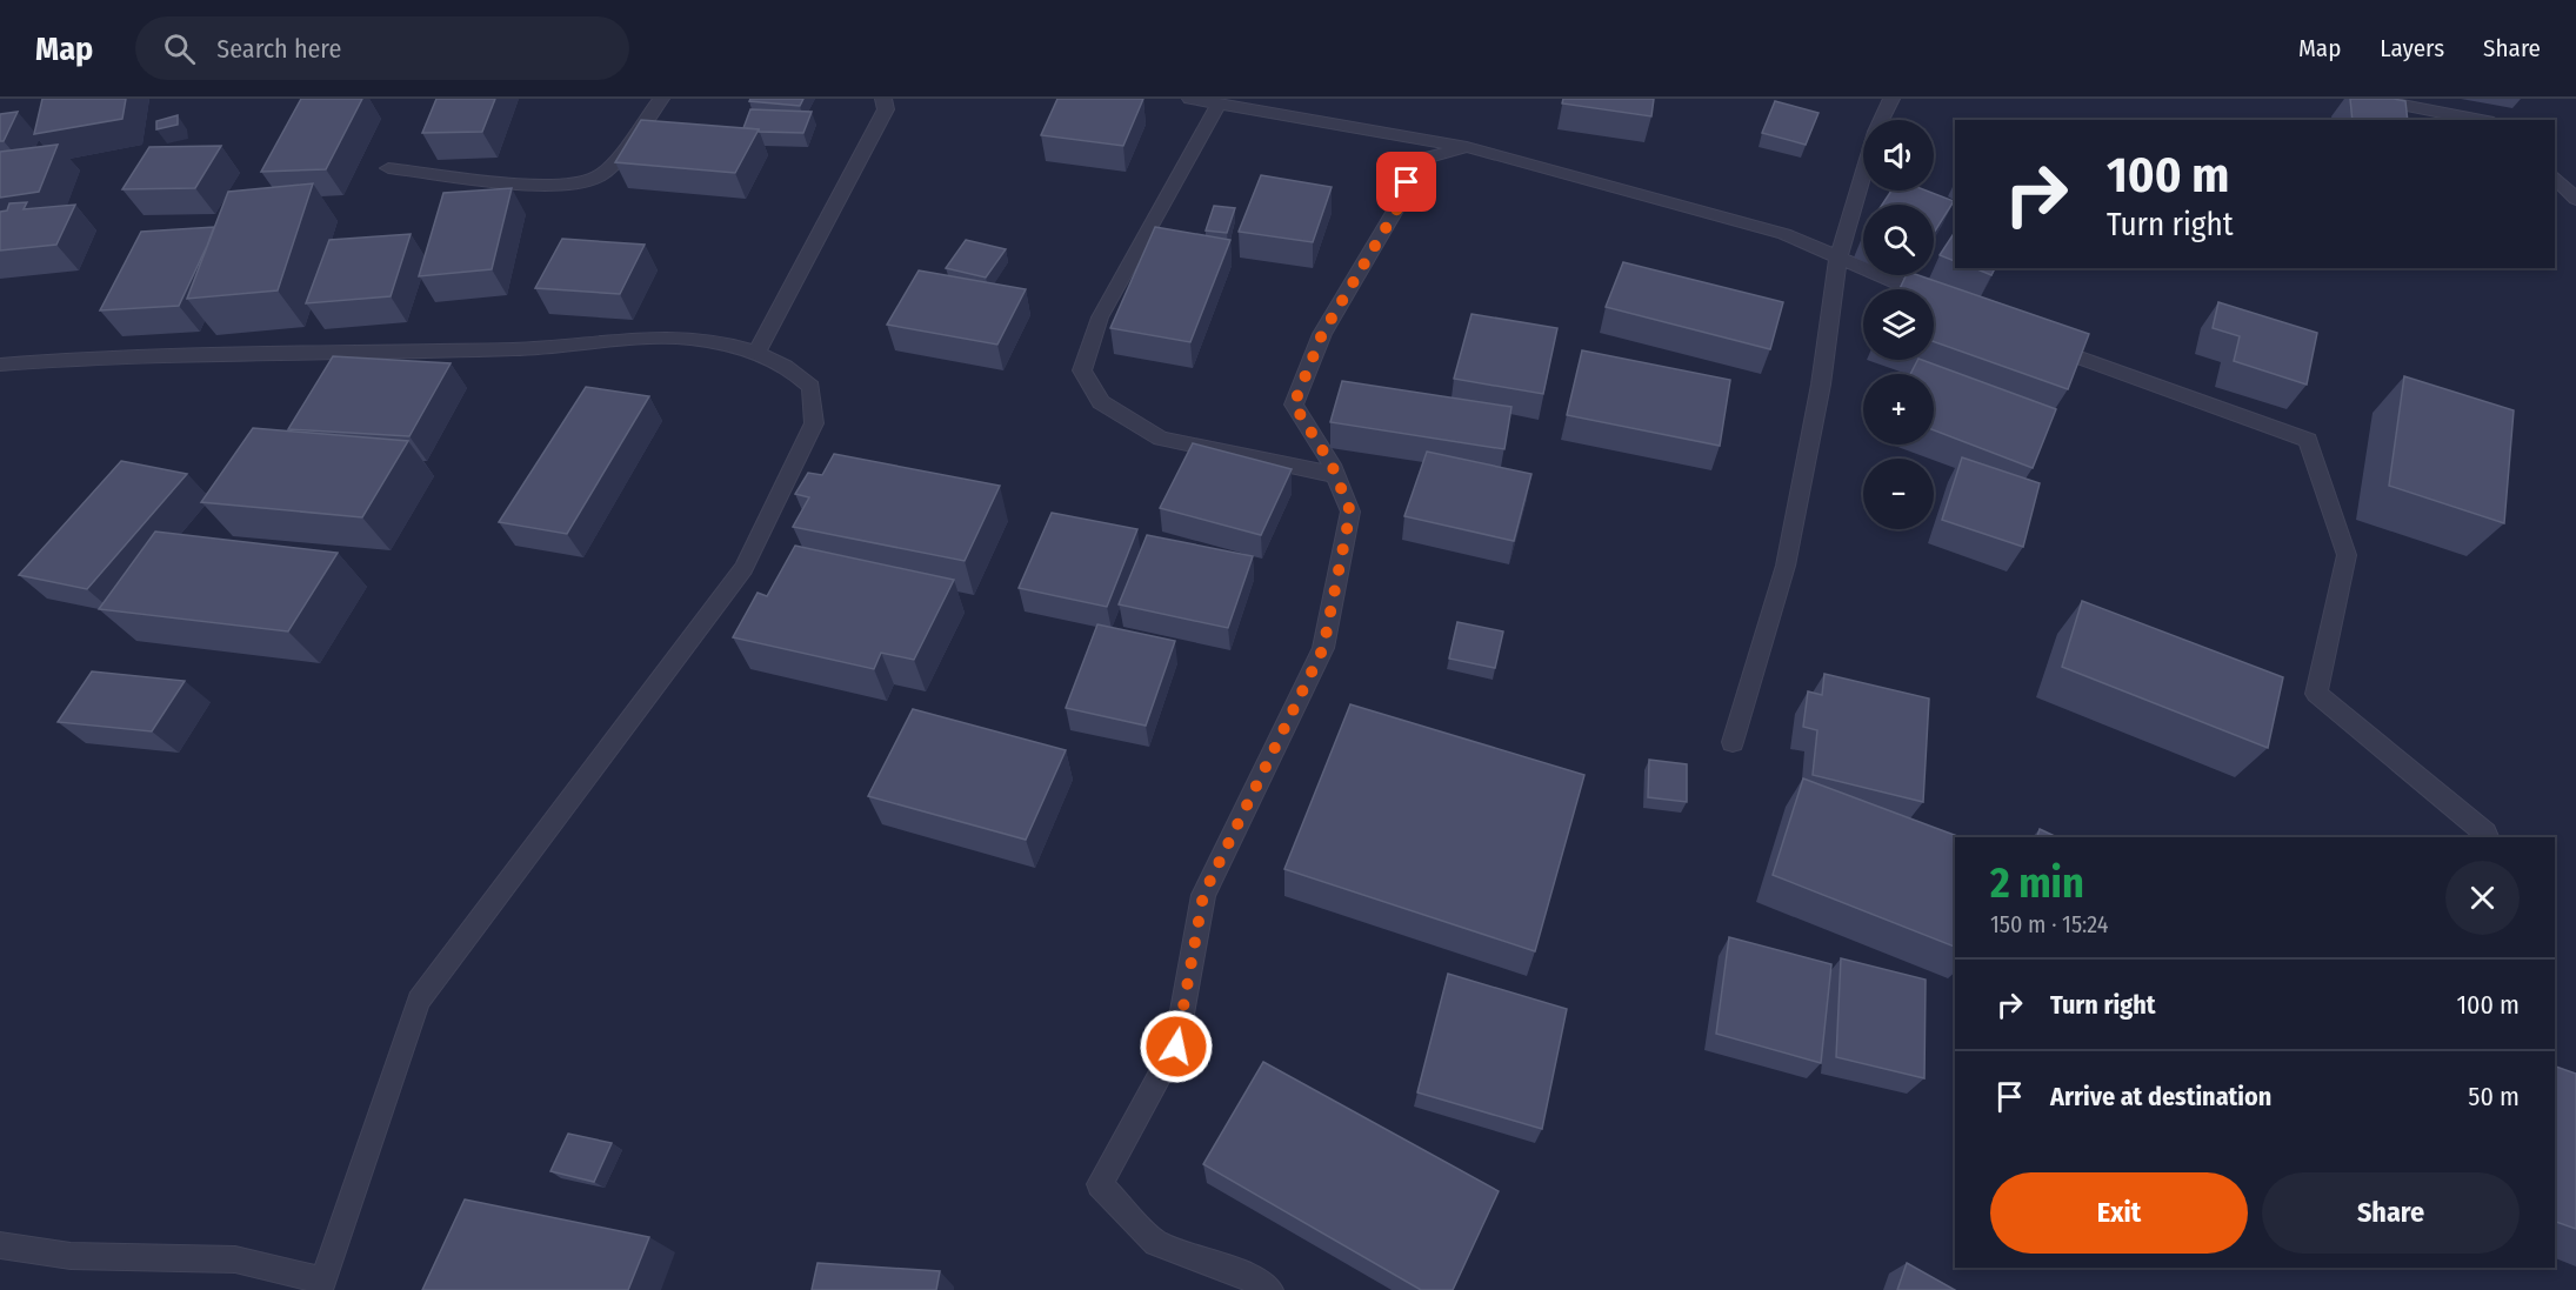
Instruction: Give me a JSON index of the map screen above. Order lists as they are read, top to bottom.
{
  "page": {
    "header": "Map",
    "search": "Search here",
    "nav": ["Map", "Layers", "Share"],
    "map_buttons": ["+", "−"],
    "turn": ["100 m", "Turn right"],
    "heading": ["2 min", "150 m · 15:24"],
    "list": [
      {
        "name": "Turn right",
        "value": "100 m"
      },
      {
        "name": "Arrive at destination",
        "value": "50 m"
      }
    ],
    "buttons": ["Exit", "Share"]
  }
}
